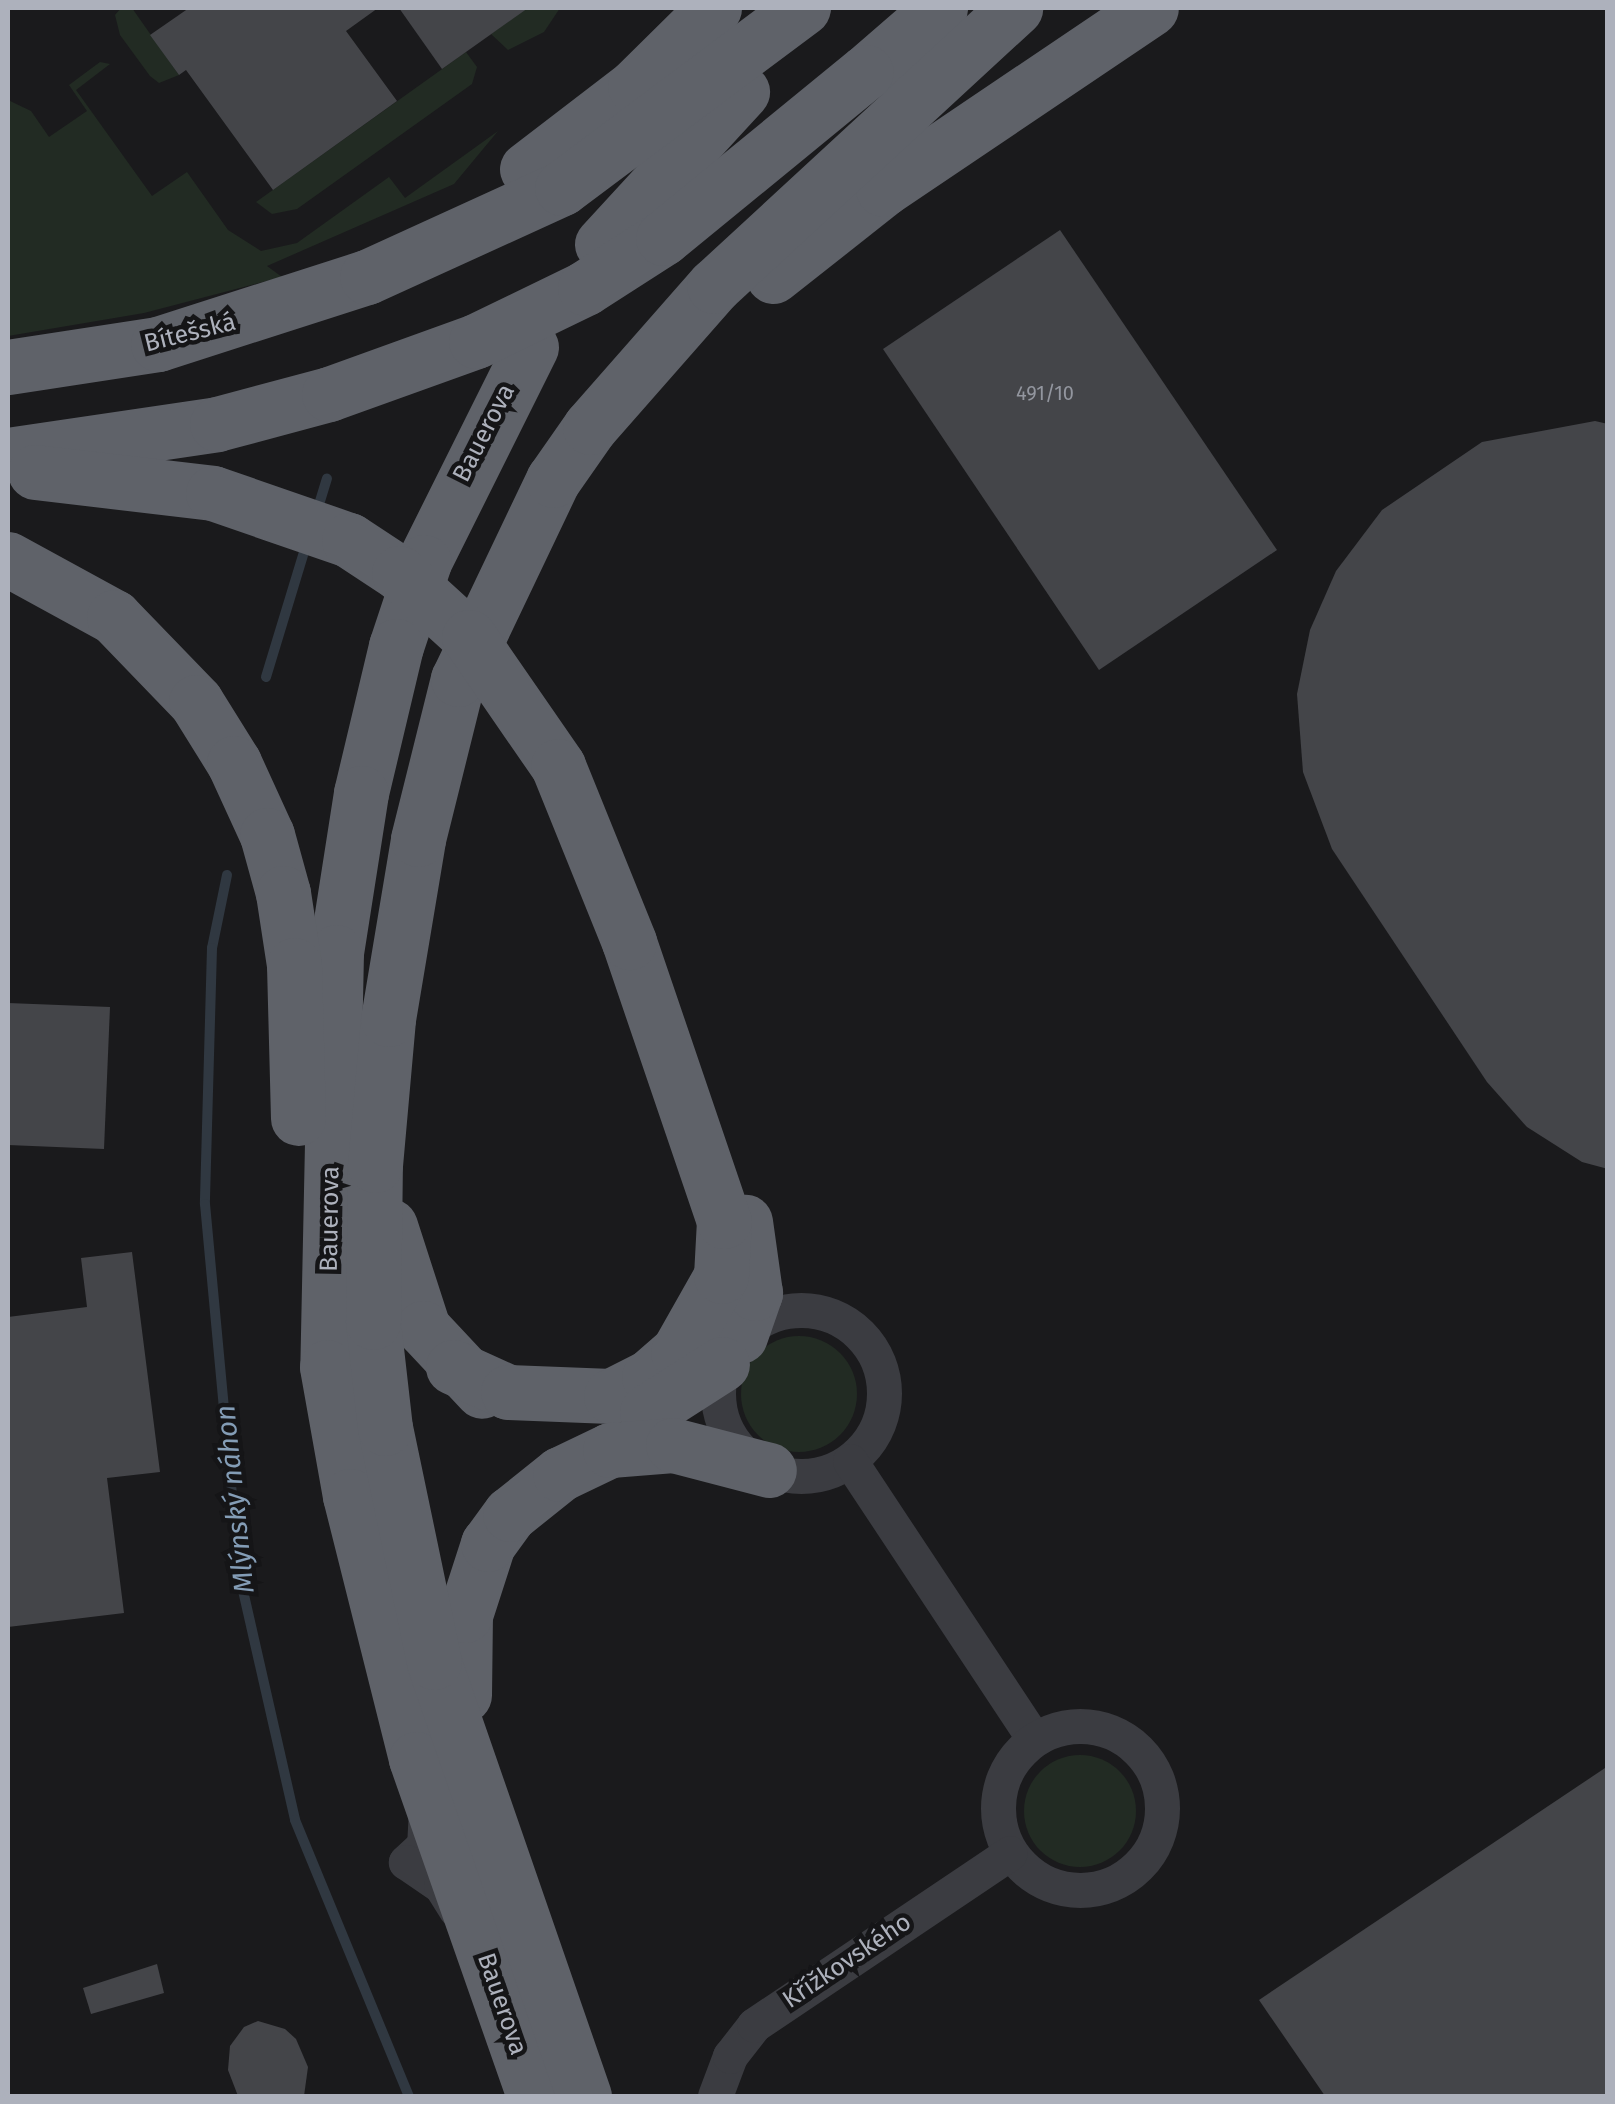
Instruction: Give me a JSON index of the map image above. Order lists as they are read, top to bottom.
{
  "streets": {
    "highway": ["Bítešská", "Bauerova"],
    "street": ["Křížkovského"]
  },
  "water": ["Mlýnský náhon"],
  "house_numbers": ["491/10"]
}
